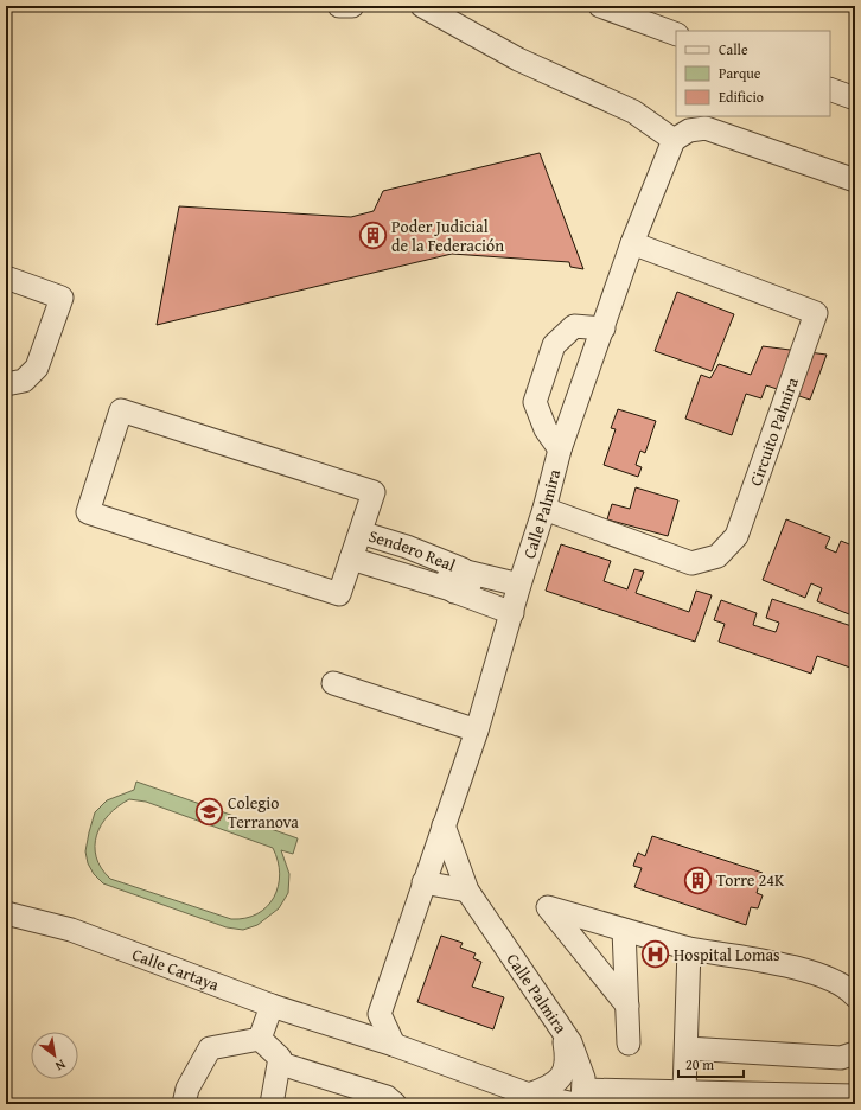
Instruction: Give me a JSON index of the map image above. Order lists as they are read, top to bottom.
{
  "streets": {
    "street": [
      "Circuito Palmira",
      "Calle Palmira",
      "Sendero Real",
      "Calle Cartaya"
    ]
  },
  "crossings": [
    ["Circuito Palmira", "Calle Palmira"],
    ["Calle Palmira", "Sendero Real"],
    ["Calle Palmira", "Calle Cartaya"]
  ],
  "places": {
    "building": ["Poder Judicial de la Federación", "Torre 24K"],
    "school or university": ["Colegio Terranova"],
    "hospital": ["Hospital Lomas"]
  },
  "legend": ["Calle", "Parque", "Edificio"],
  "scale_bar": "20 m",
  "north": "bottom right"
}
